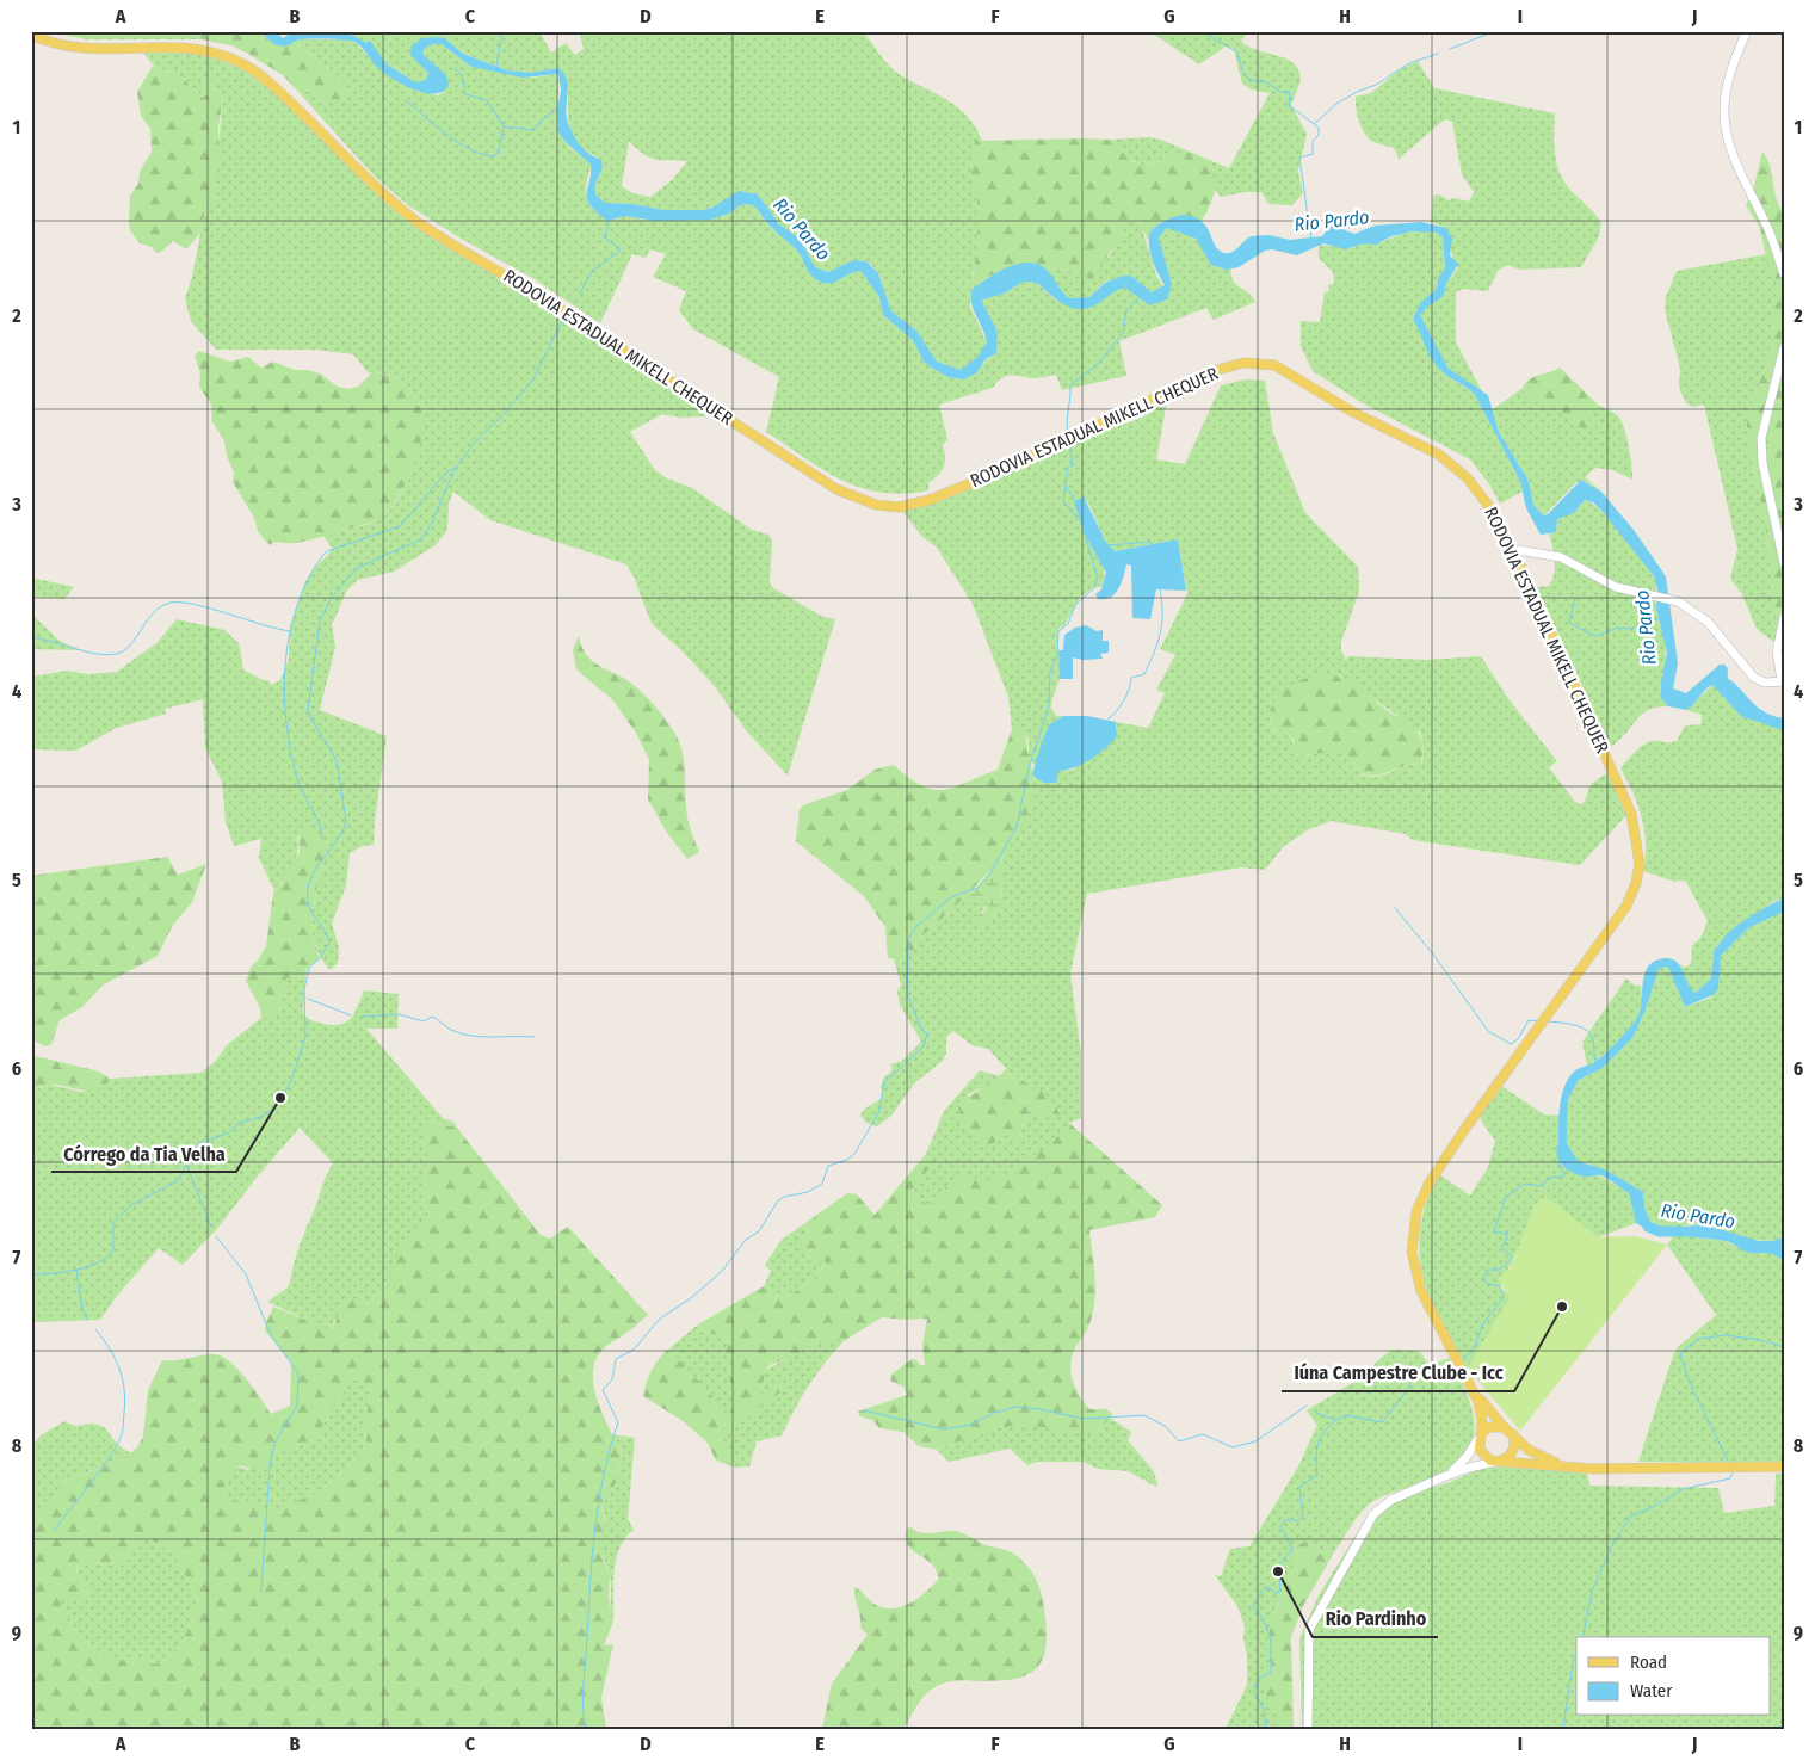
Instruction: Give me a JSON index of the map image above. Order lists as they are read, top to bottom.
{
  "streets": {
    "main road": ["RODOVIA ESTADUAL MIKELL CHEQUER"]
  },
  "water": ["Rio Pardo"],
  "places": ["Córrego da Tia Velha", "Iúna Campestre Clube - Icc", "Rio Pardinho"],
  "legend": ["Road", "Water"],
  "grid": {
    "columns": [
      "A",
      "B",
      "C",
      "D",
      "E",
      "F",
      "G",
      "H",
      "I",
      "J"
    ],
    "rows": [
      "1",
      "2",
      "3",
      "4",
      "5",
      "6",
      "7",
      "8",
      "9"
    ]
  }
}
